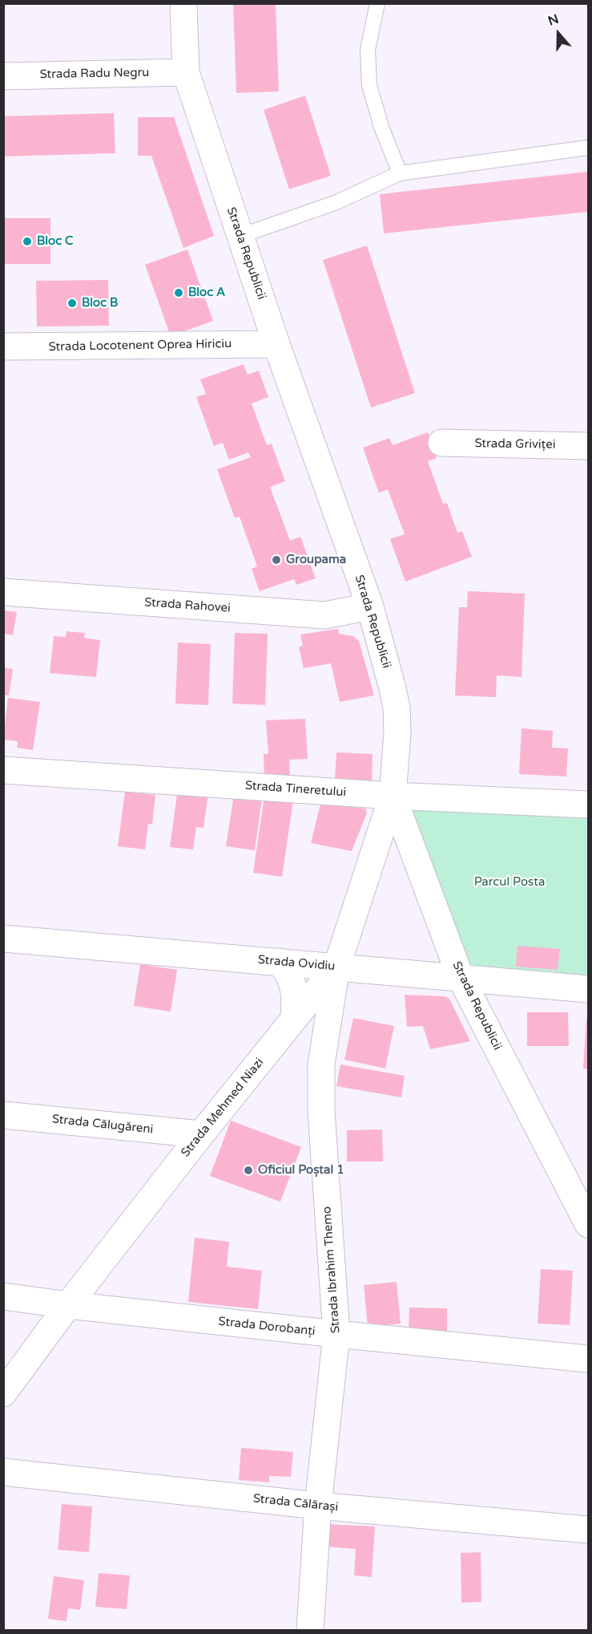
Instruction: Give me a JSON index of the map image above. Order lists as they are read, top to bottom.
{
  "streets": {
    "street": [
      "Strada Radu Negru",
      "Strada Republicii",
      "Strada Locotenent Oprea Hiriciu",
      "Strada Griviței",
      "Strada Rahovei",
      "Strada Tineretului",
      "Strada Ovidiu",
      "Strada Mehmed Niazi",
      "Strada Călugăreni",
      "Strada Ibrahim Themo",
      "Strada Dorobanți",
      "Strada Călărași"
    ]
  },
  "crossings": [
    ["Strada Radu Negru", "Strada Republicii"],
    ["Strada Republicii", "Strada Locotenent Oprea Hiriciu"],
    ["Strada Republicii", "Strada Rahovei"],
    ["Strada Republicii", "Strada Tineretului"],
    ["Strada Republicii", "Strada Ovidiu"],
    ["Strada Republicii", "Strada Mehmed Niazi"],
    ["Strada Tineretului", "Strada Mehmed Niazi"],
    ["Strada Ovidiu", "Strada Mehmed Niazi"],
    ["Strada Ovidiu", "Strada Ibrahim Themo"],
    ["Strada Mehmed Niazi", "Strada Călugăreni"],
    ["Strada Mehmed Niazi", "Strada Ibrahim Themo"],
    ["Strada Mehmed Niazi", "Strada Dorobanți"],
    ["Strada Ibrahim Themo", "Strada Dorobanți"],
    ["Strada Ibrahim Themo", "Strada Călărași"]
  ],
  "parks": ["Parcul Posta"],
  "places": [
    "Bloc C",
    "Bloc A",
    "Bloc B",
    "Groupama",
    "Oficiul Poștal 1"
  ],
  "north": "top"
}
